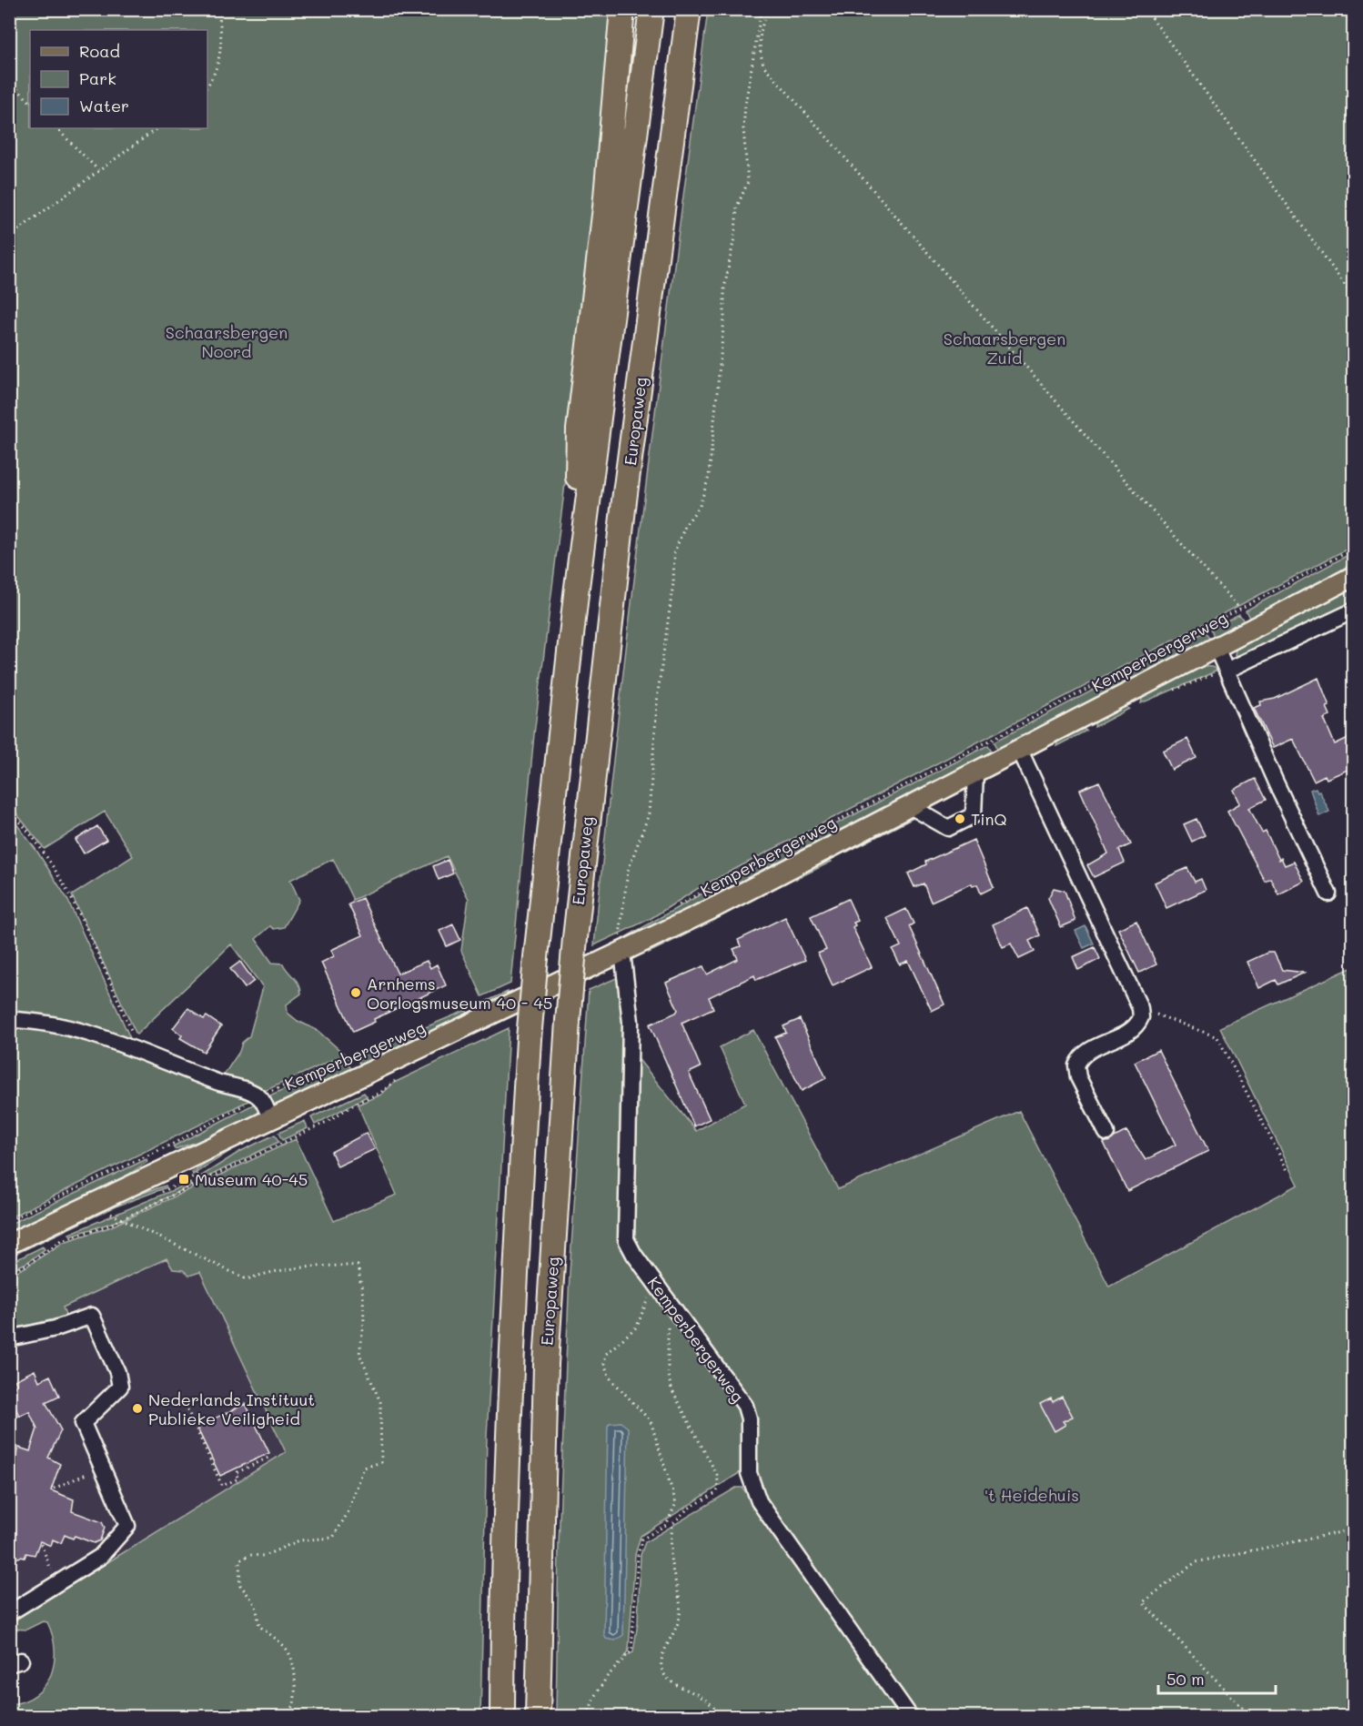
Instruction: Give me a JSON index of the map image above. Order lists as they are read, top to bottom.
{
  "streets": {
    "highway": ["Europaweg"],
    "main road": ["Kemperbergerweg"]
  },
  "parks": ["Schaarsbergen Noord", "Schaarsbergen Zuid", "'t Heidehuis"],
  "places": {
    "other": ["TinQ", "Arnhems Oorlogsmuseum 40 - 45", "Nederlands Instituut Publieke Veiligheid"],
    "transit": ["Museum 40-45"]
  },
  "legend": ["Road", "Park", "Water"],
  "scale_bar": "50 m"
}
